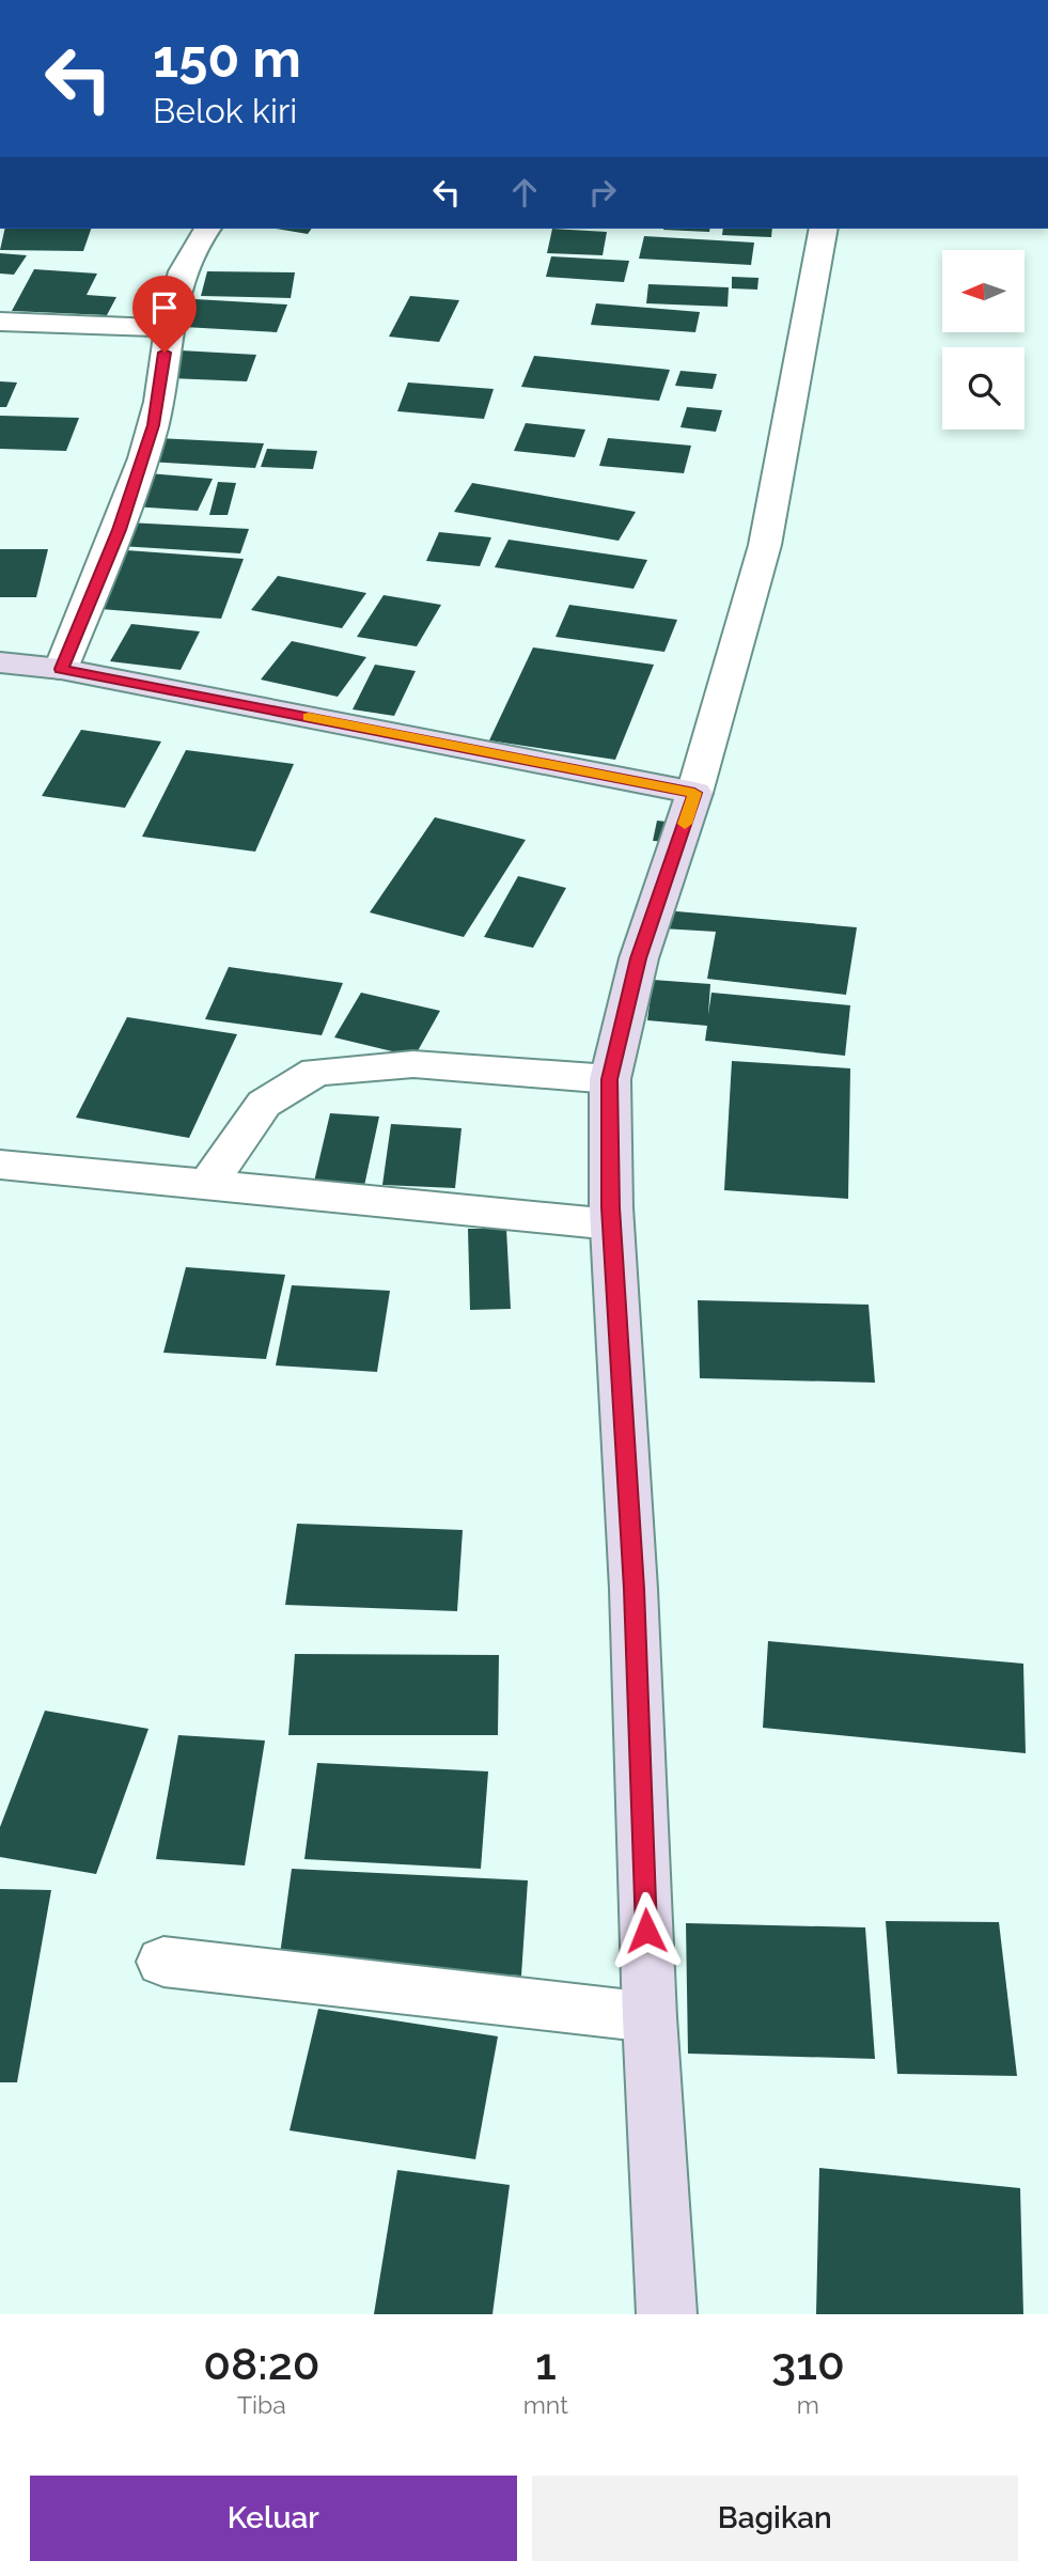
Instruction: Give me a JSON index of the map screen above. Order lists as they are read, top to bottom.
{
  "north": "left",
  "page": {
    "turn": ["150 m", "Belok kiri"],
    "eta": [
      "08:20",
      "Tiba",
      "1",
      "mnt",
      "310",
      "m"
    ],
    "buttons": ["Keluar", "Bagikan"]
  }
}
